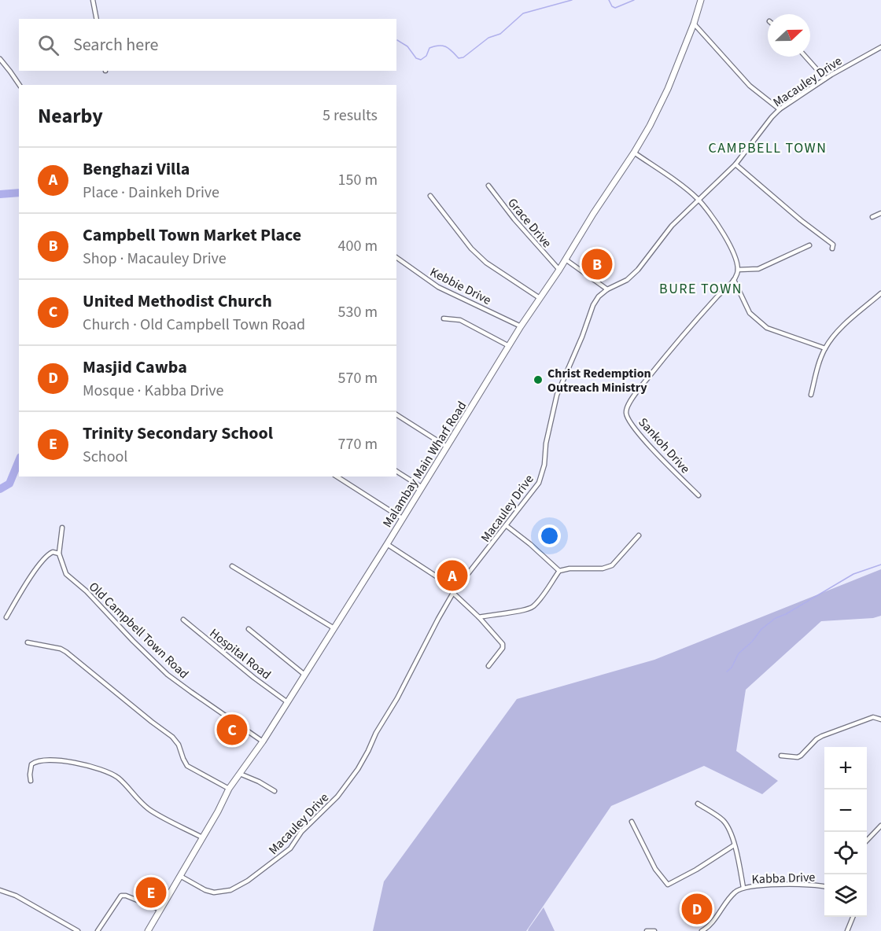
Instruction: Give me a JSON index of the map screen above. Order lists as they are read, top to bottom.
{
  "streets": {
    "street": [
      "Macauley Drive",
      "Grace Drive",
      "Kebbie Drive",
      "Sankoh Drive",
      "Malambay Main Wharf Road",
      "Old Campbell Town Road",
      "Hospital Road",
      "Kabba Drive"
    ]
  },
  "crossings": [
    ["Macauley Drive", "Malambay Main Wharf Road"],
    ["Grace Drive", "Malambay Main Wharf Road"],
    ["Kebbie Drive", "Malambay Main Wharf Road"],
    ["Malambay Main Wharf Road", "Old Campbell Town Road"],
    ["Malambay Main Wharf Road", "Hospital Road"]
  ],
  "districts": ["CAMPBELL TOWN", "BURE TOWN"],
  "places": ["Christ Redemption Outreach Ministry"],
  "north": "right",
  "page": {
    "search": "Search here",
    "heading": ["Nearby", "5 results"],
    "list": [
      {
        "mark": "A",
        "name": "Benghazi Villa",
        "note": "Place · Dainkeh Drive",
        "value": "150 m"
      },
      {
        "mark": "B",
        "name": "Campbell Town Market Place",
        "note": "Shop · Macauley Drive",
        "value": "400 m"
      },
      {
        "mark": "C",
        "name": "United Methodist Church",
        "note": "Church · Old Campbell Town Road",
        "value": "530 m"
      },
      {
        "mark": "D",
        "name": "Masjid Cawba",
        "note": "Mosque · Kabba Drive",
        "value": "570 m"
      },
      {
        "mark": "E",
        "name": "Trinity Secondary School",
        "note": "School",
        "value": "770 m"
      }
    ],
    "pins": [
      "B",
      "A",
      "C",
      "E",
      "D"
    ],
    "map_buttons": ["+", "−"]
  }
}
